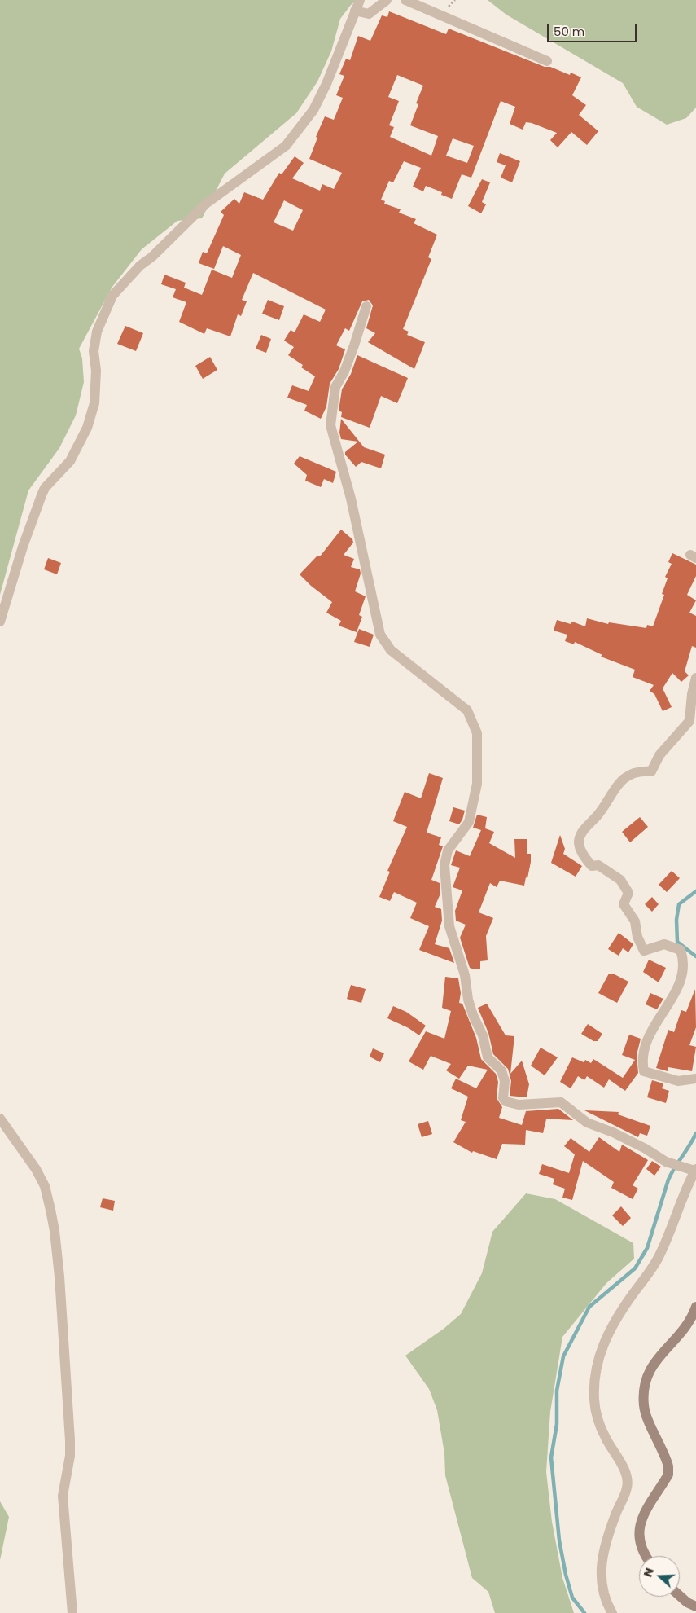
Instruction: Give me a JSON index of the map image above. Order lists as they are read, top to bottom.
{
  "scale_bar": "50 m",
  "north": "left"
}
